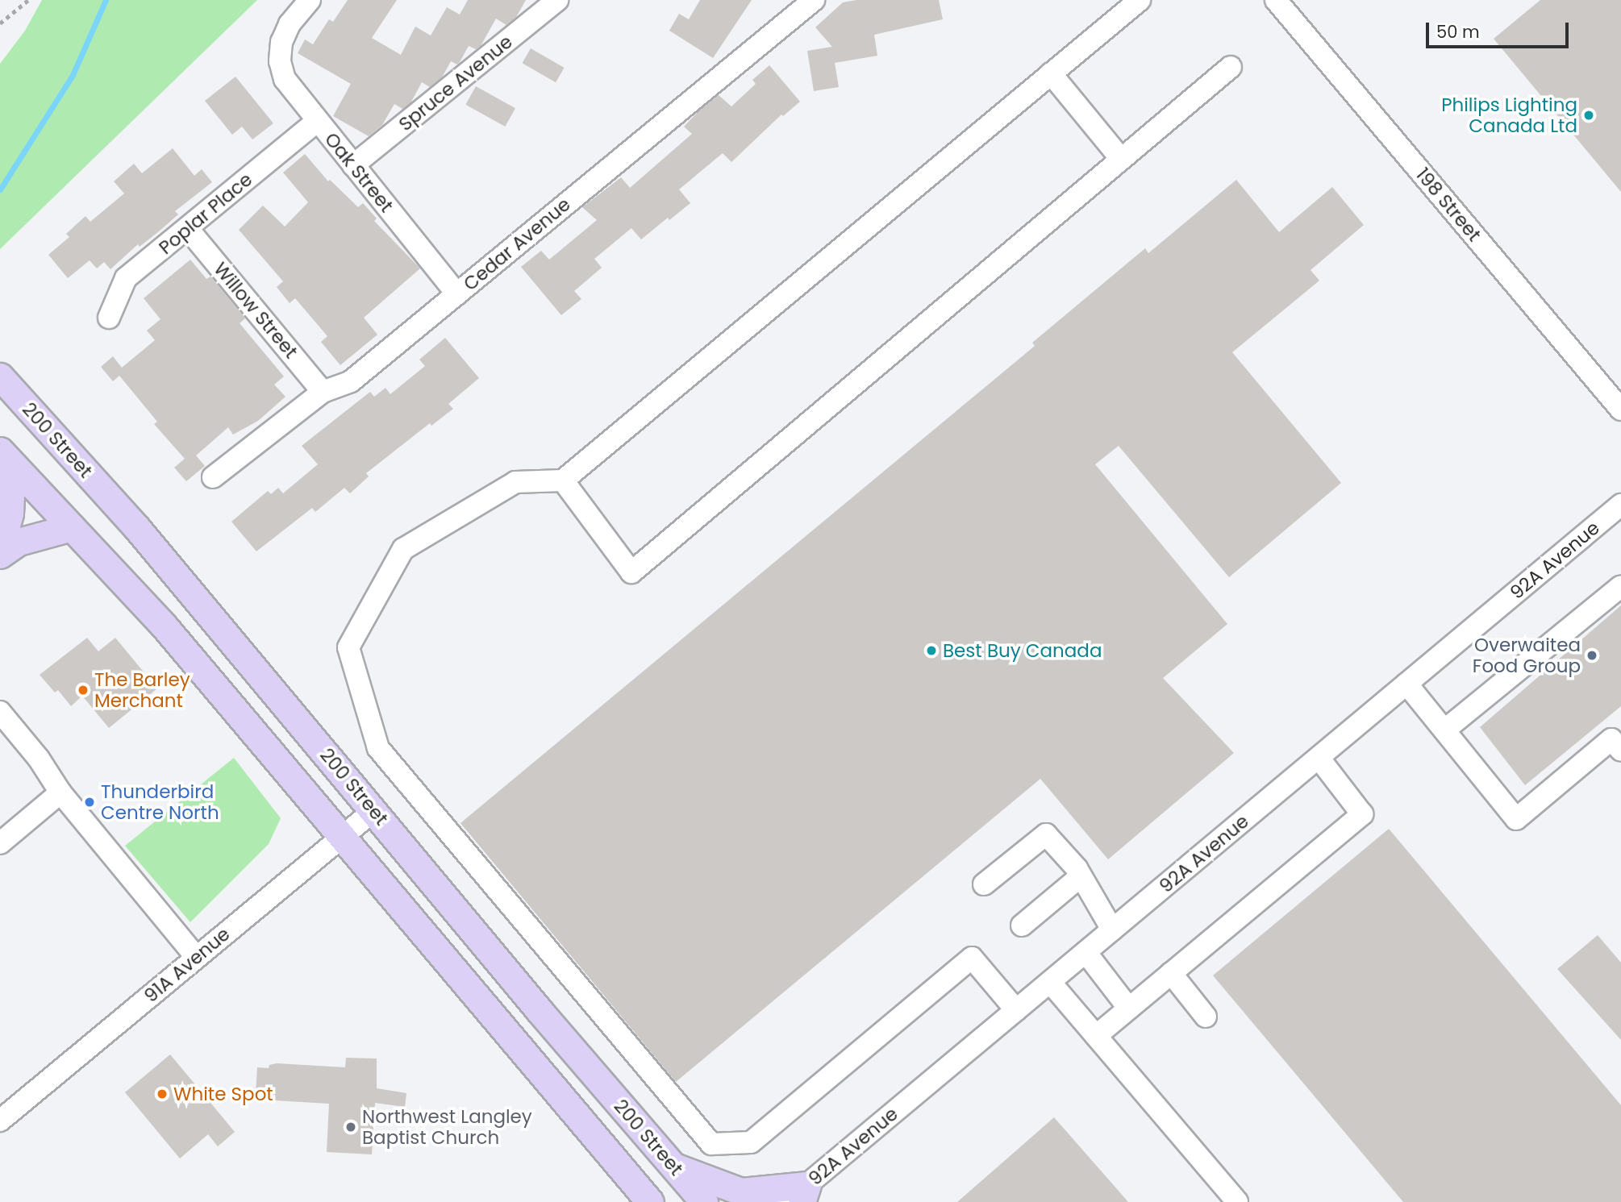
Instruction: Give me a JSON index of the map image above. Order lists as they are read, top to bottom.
{
  "streets": {
    "main road": ["200 Street"],
    "street": [
      "Spruce Avenue",
      "Oak Street",
      "198 Street",
      "Poplar Place",
      "Cedar Avenue",
      "Willow Street",
      "92A Avenue",
      "91A Avenue"
    ]
  },
  "crossings": [
    ["Spruce Avenue", "Oak Street"],
    ["Oak Street", "Poplar Place"],
    ["Oak Street", "Cedar Avenue"],
    ["Poplar Place", "Willow Street"],
    ["Cedar Avenue", "Willow Street"],
    ["200 Street", "91A Avenue"]
  ],
  "places": [
    "Philips Lighting Canada Ltd",
    "Best Buy Canada",
    "Overwaitea Food Group",
    "The Barley Merchant",
    "Thunderbird Centre North",
    "White Spot",
    "Northwest Langley Baptist Church"
  ],
  "scale_bar": "50 m"
}
